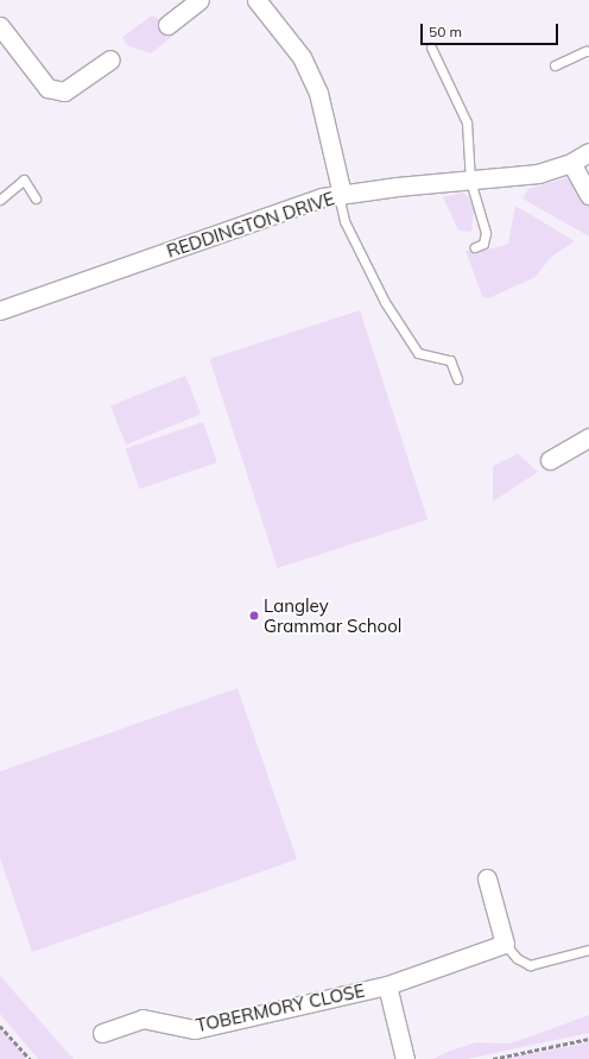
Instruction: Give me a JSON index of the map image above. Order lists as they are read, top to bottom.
{
  "streets": {
    "street": ["REDDINGTON DRIVE", "TOBERMORY CLOSE"]
  },
  "places": ["Langley Grammar School"],
  "scale_bar": "50 m"
}
